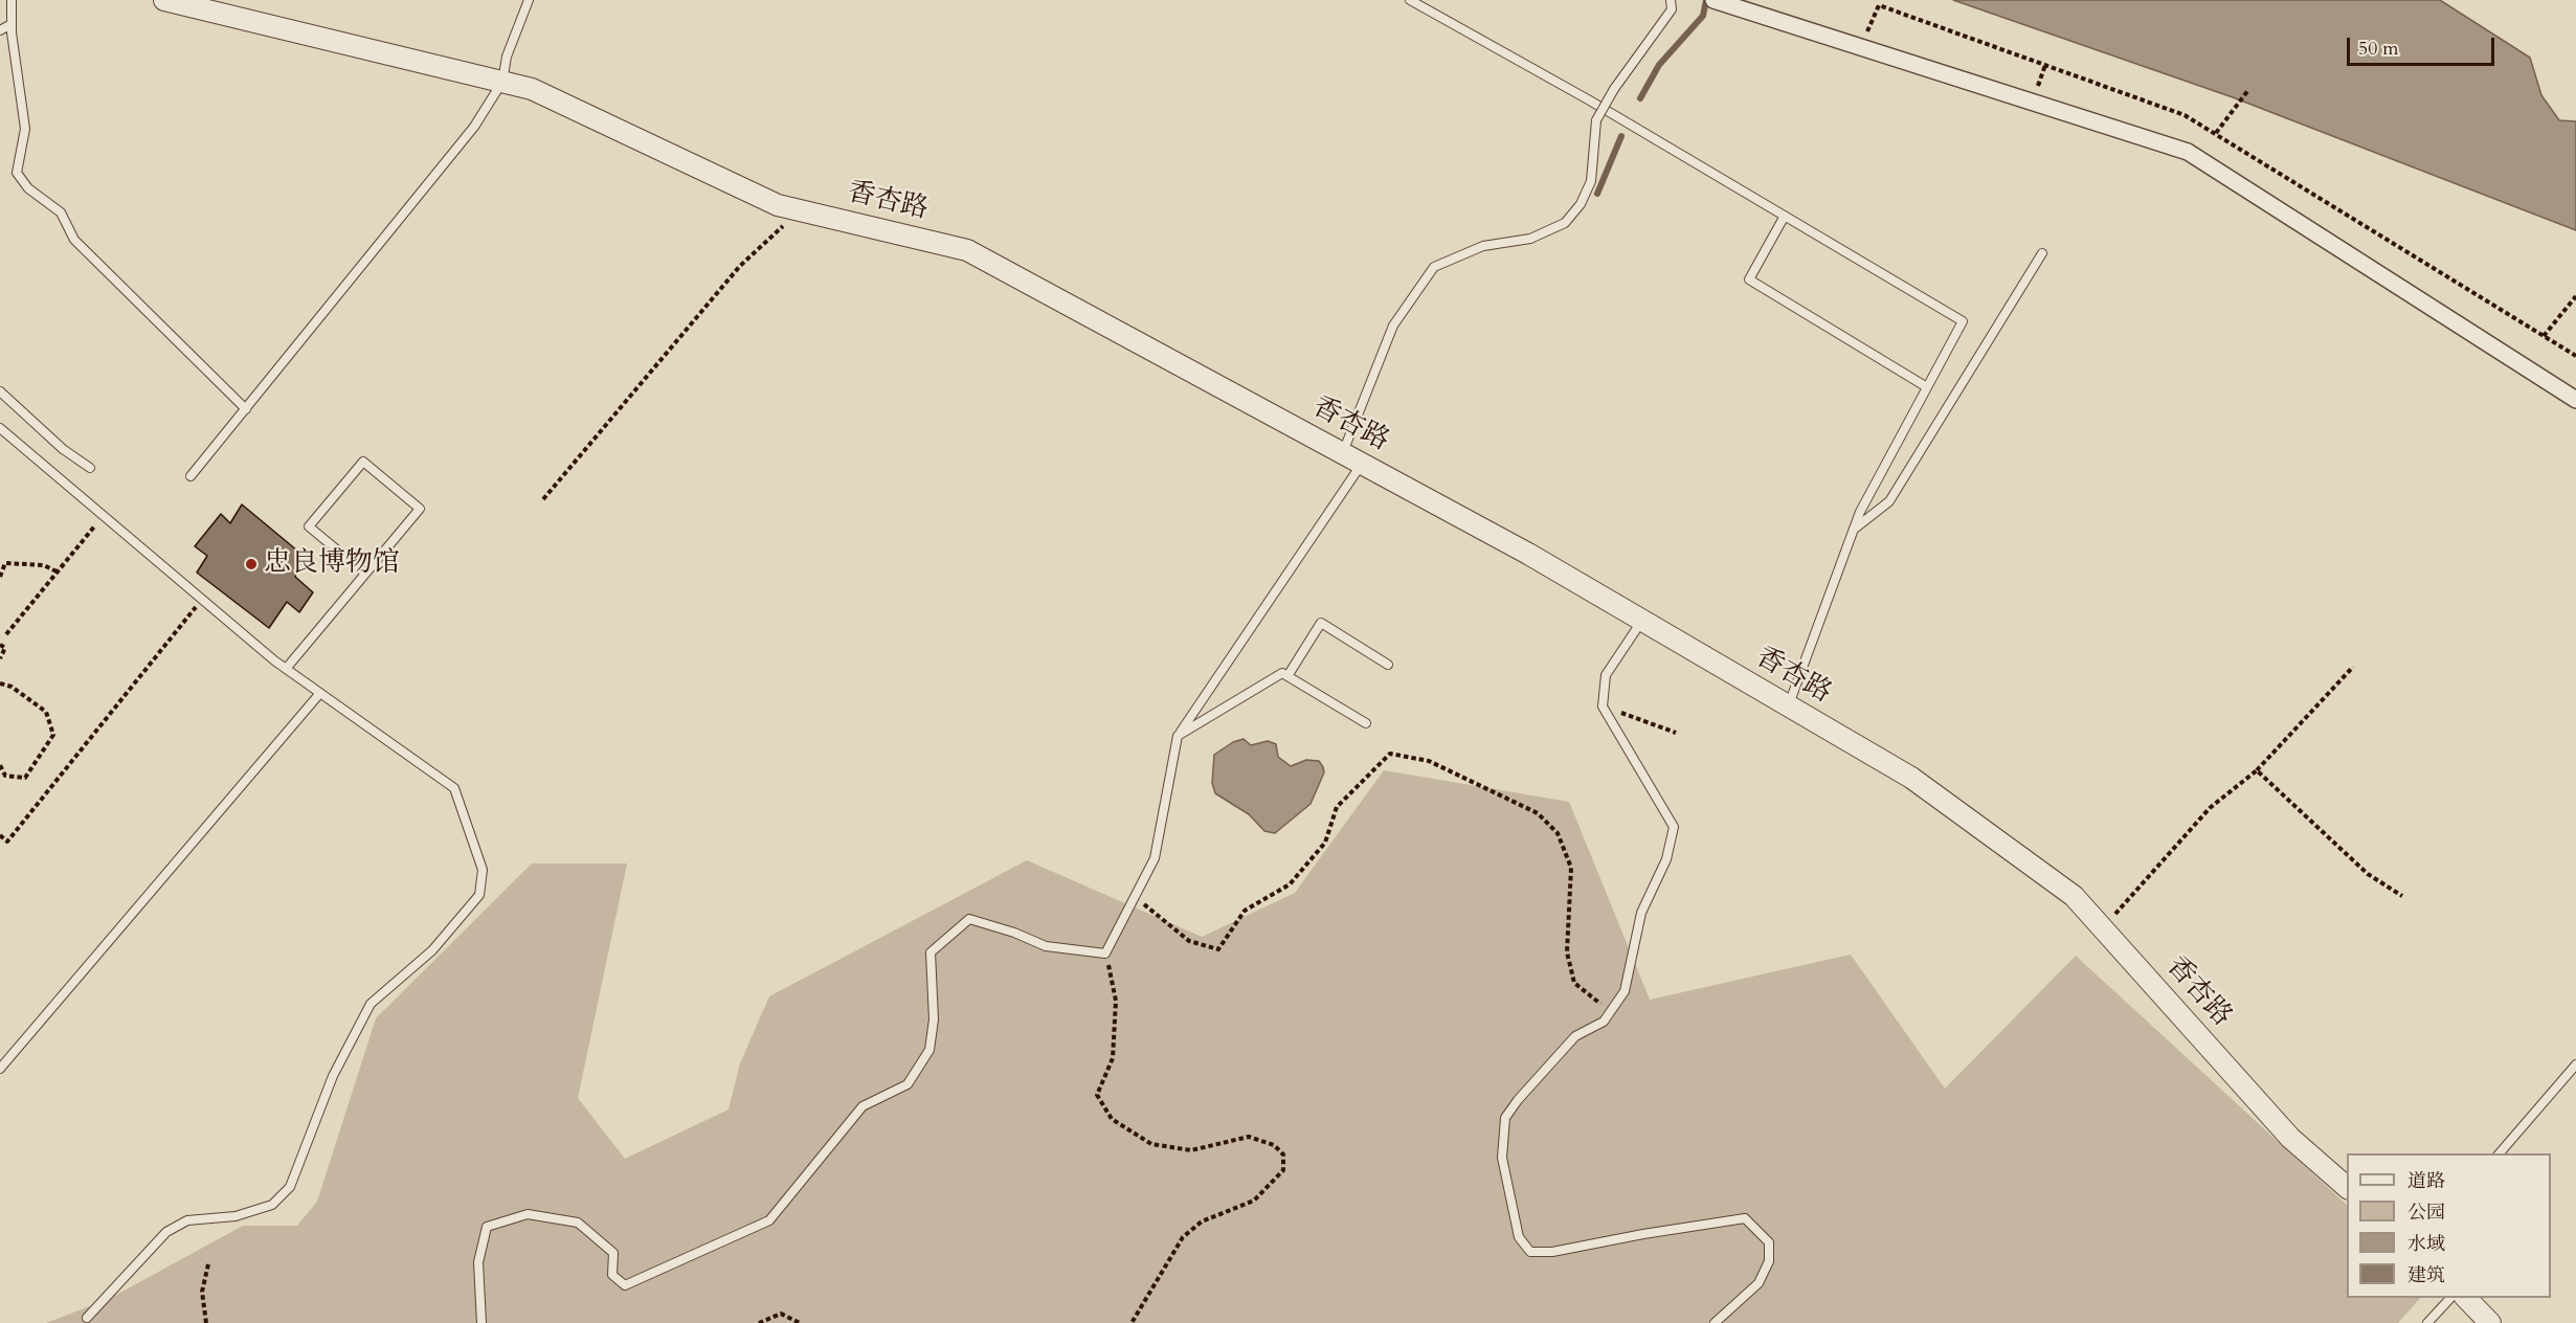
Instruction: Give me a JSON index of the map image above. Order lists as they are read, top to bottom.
{
  "streets": {
    "street": ["香杏路"]
  },
  "places": ["忠良博物馆"],
  "legend": [
    "道路",
    "公园",
    "水域",
    "建筑"
  ],
  "scale_bar": "50 m"
}
